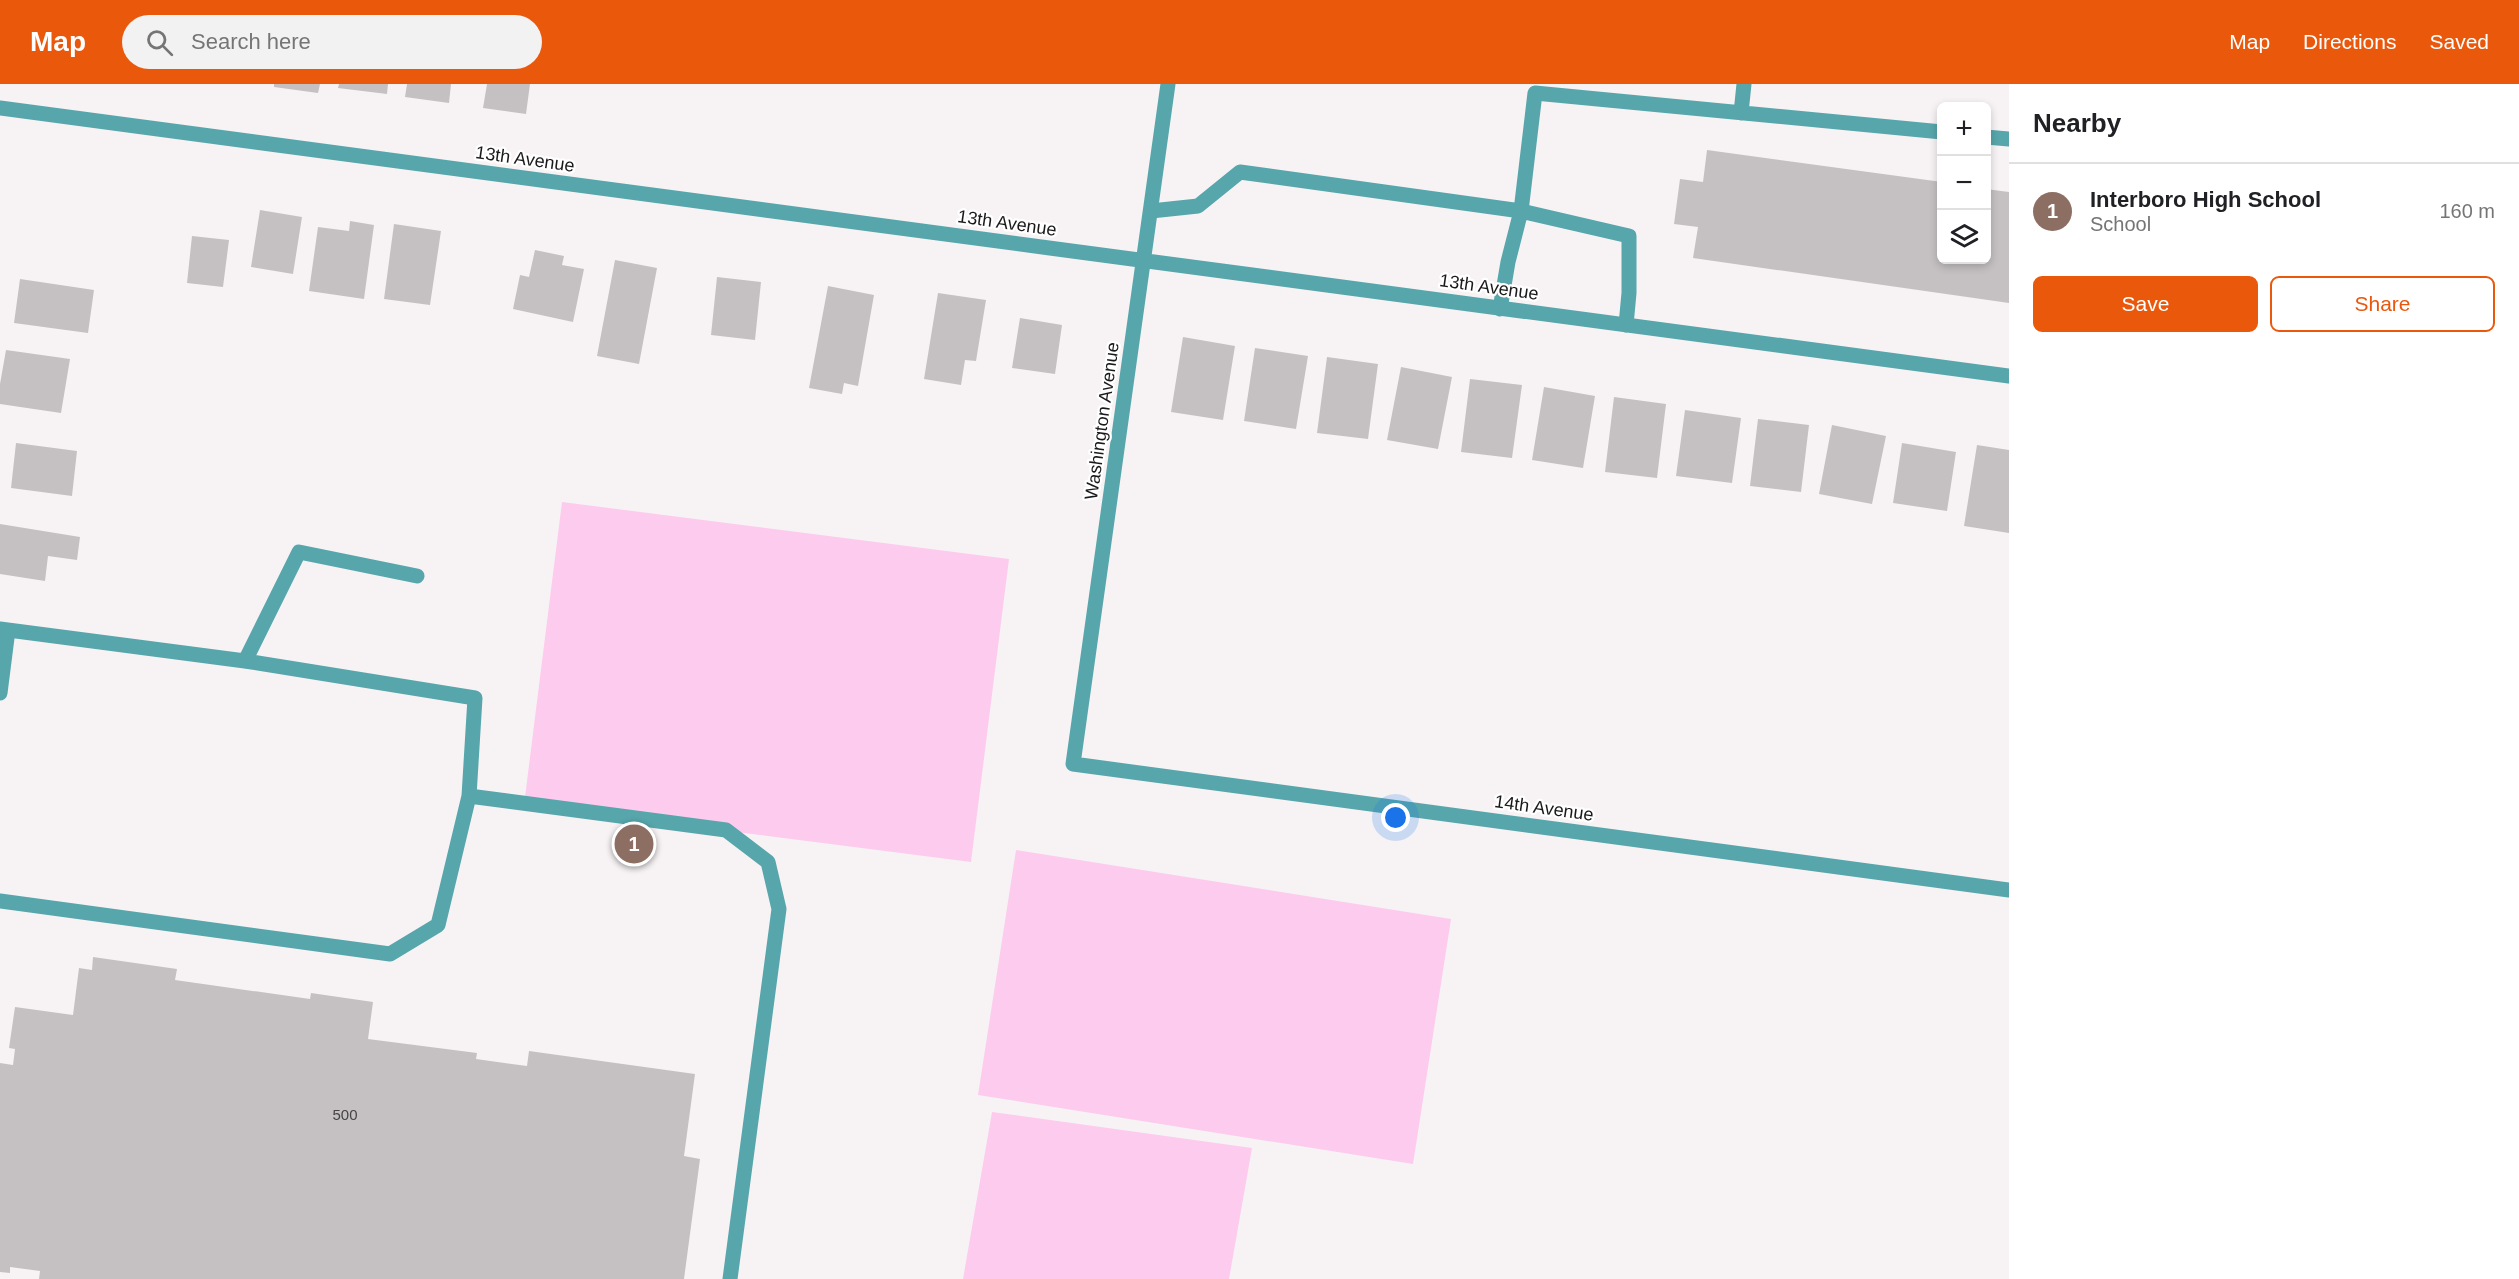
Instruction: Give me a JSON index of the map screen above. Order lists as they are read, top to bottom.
{
  "streets": {
    "street": ["13th Avenue", "Washington Avenue", "14th Avenue"]
  },
  "crossings": [
    ["13th Avenue", "Washington Avenue"],
    ["Washington Avenue", "14th Avenue"]
  ],
  "house_numbers": ["500"],
  "page": {
    "header": "Map",
    "search": "Search here",
    "nav": ["Map", "Directions", "Saved"],
    "heading": "Nearby",
    "map_buttons": ["+", "−"],
    "list": [
      {
        "mark": "1",
        "name": "Interboro High School",
        "note": "School",
        "value": "160 m"
      }
    ],
    "buttons": ["Save", "Share"],
    "pins": "1"
  }
}
